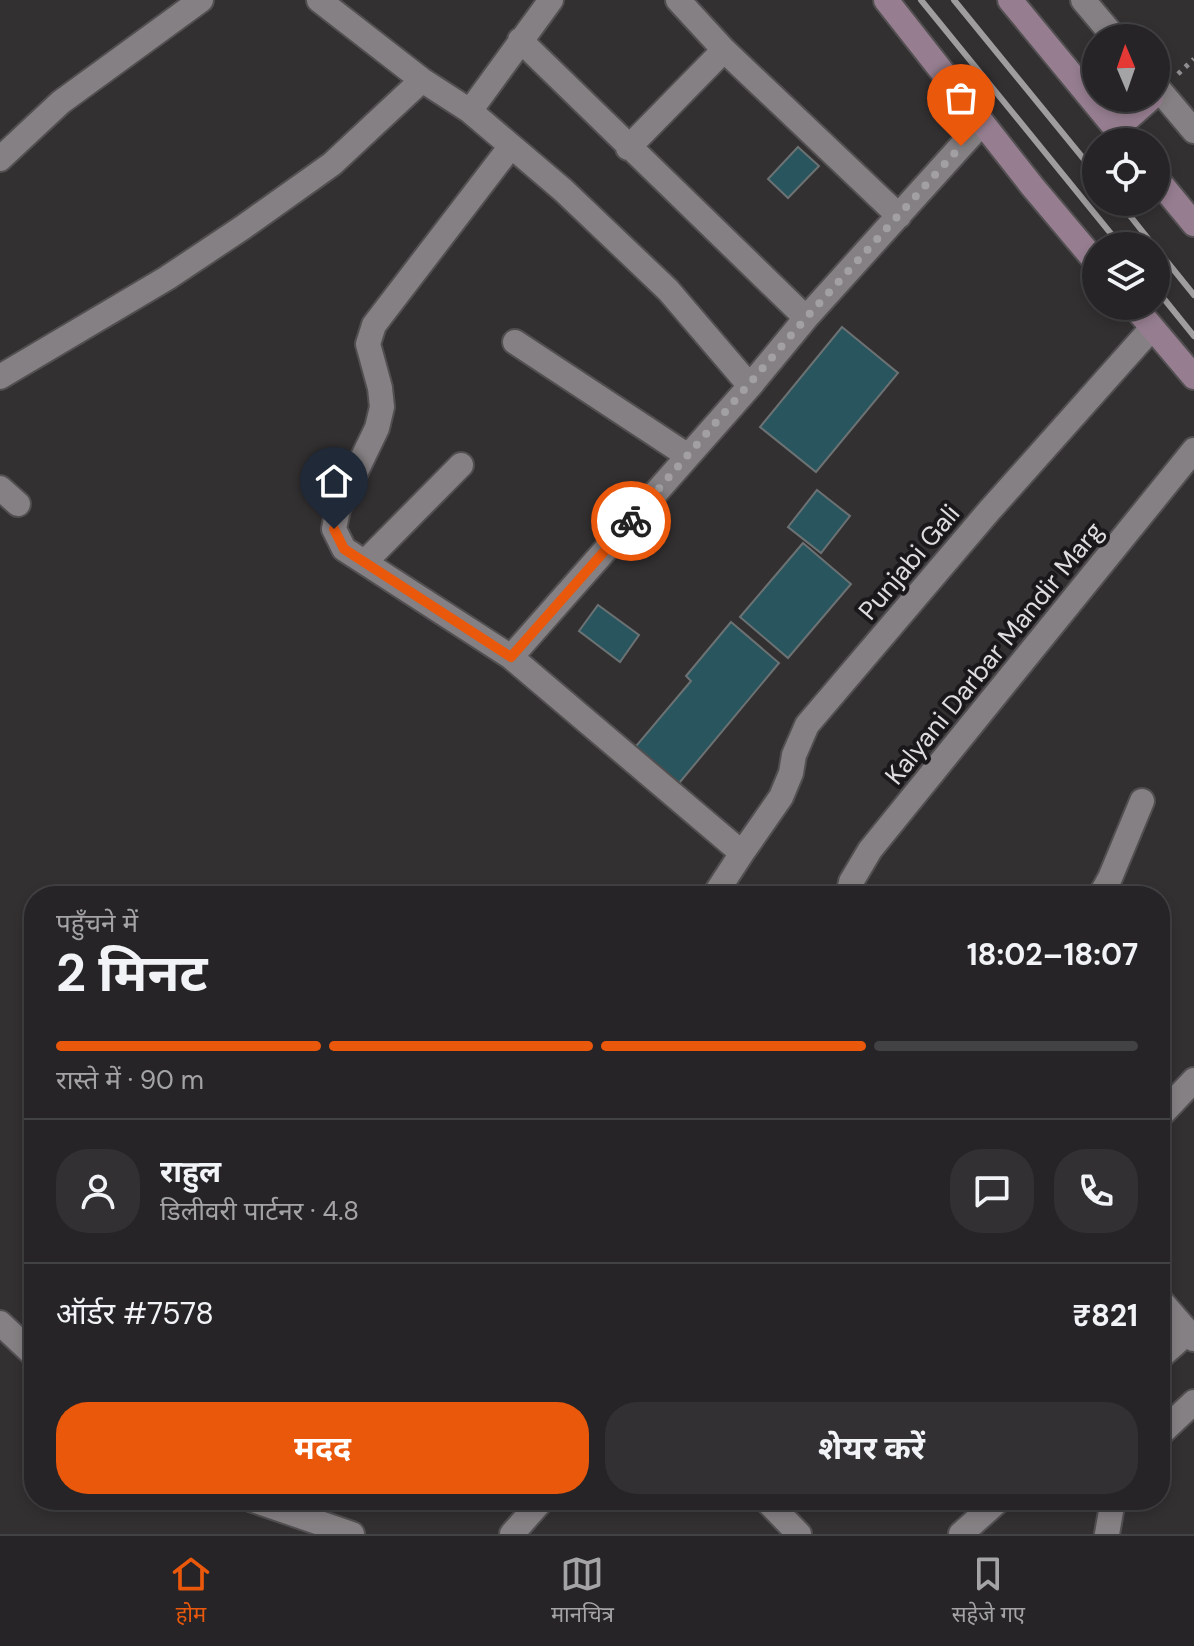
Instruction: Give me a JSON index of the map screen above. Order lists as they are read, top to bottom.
{
  "streets": {
    "street": ["Punjabi Gali", "Kalyani Darbar Mandir Marg"]
  },
  "north": "top",
  "page": {
    "heading": ["2 मिनट", "पहुँचने में", "18:02–18:07"],
    "panel": [
      "राहुल",
      "डिलीवरी पार्टनर · 4.8",
      "ऑर्डर #7578",
      "₹821"
    ],
    "bar": "रास्ते में · 90 m",
    "buttons": ["मदद", "शेयर करें"],
    "tabs": ["होम", "मानचित्र", "सहेजे गए"]
  }
}
